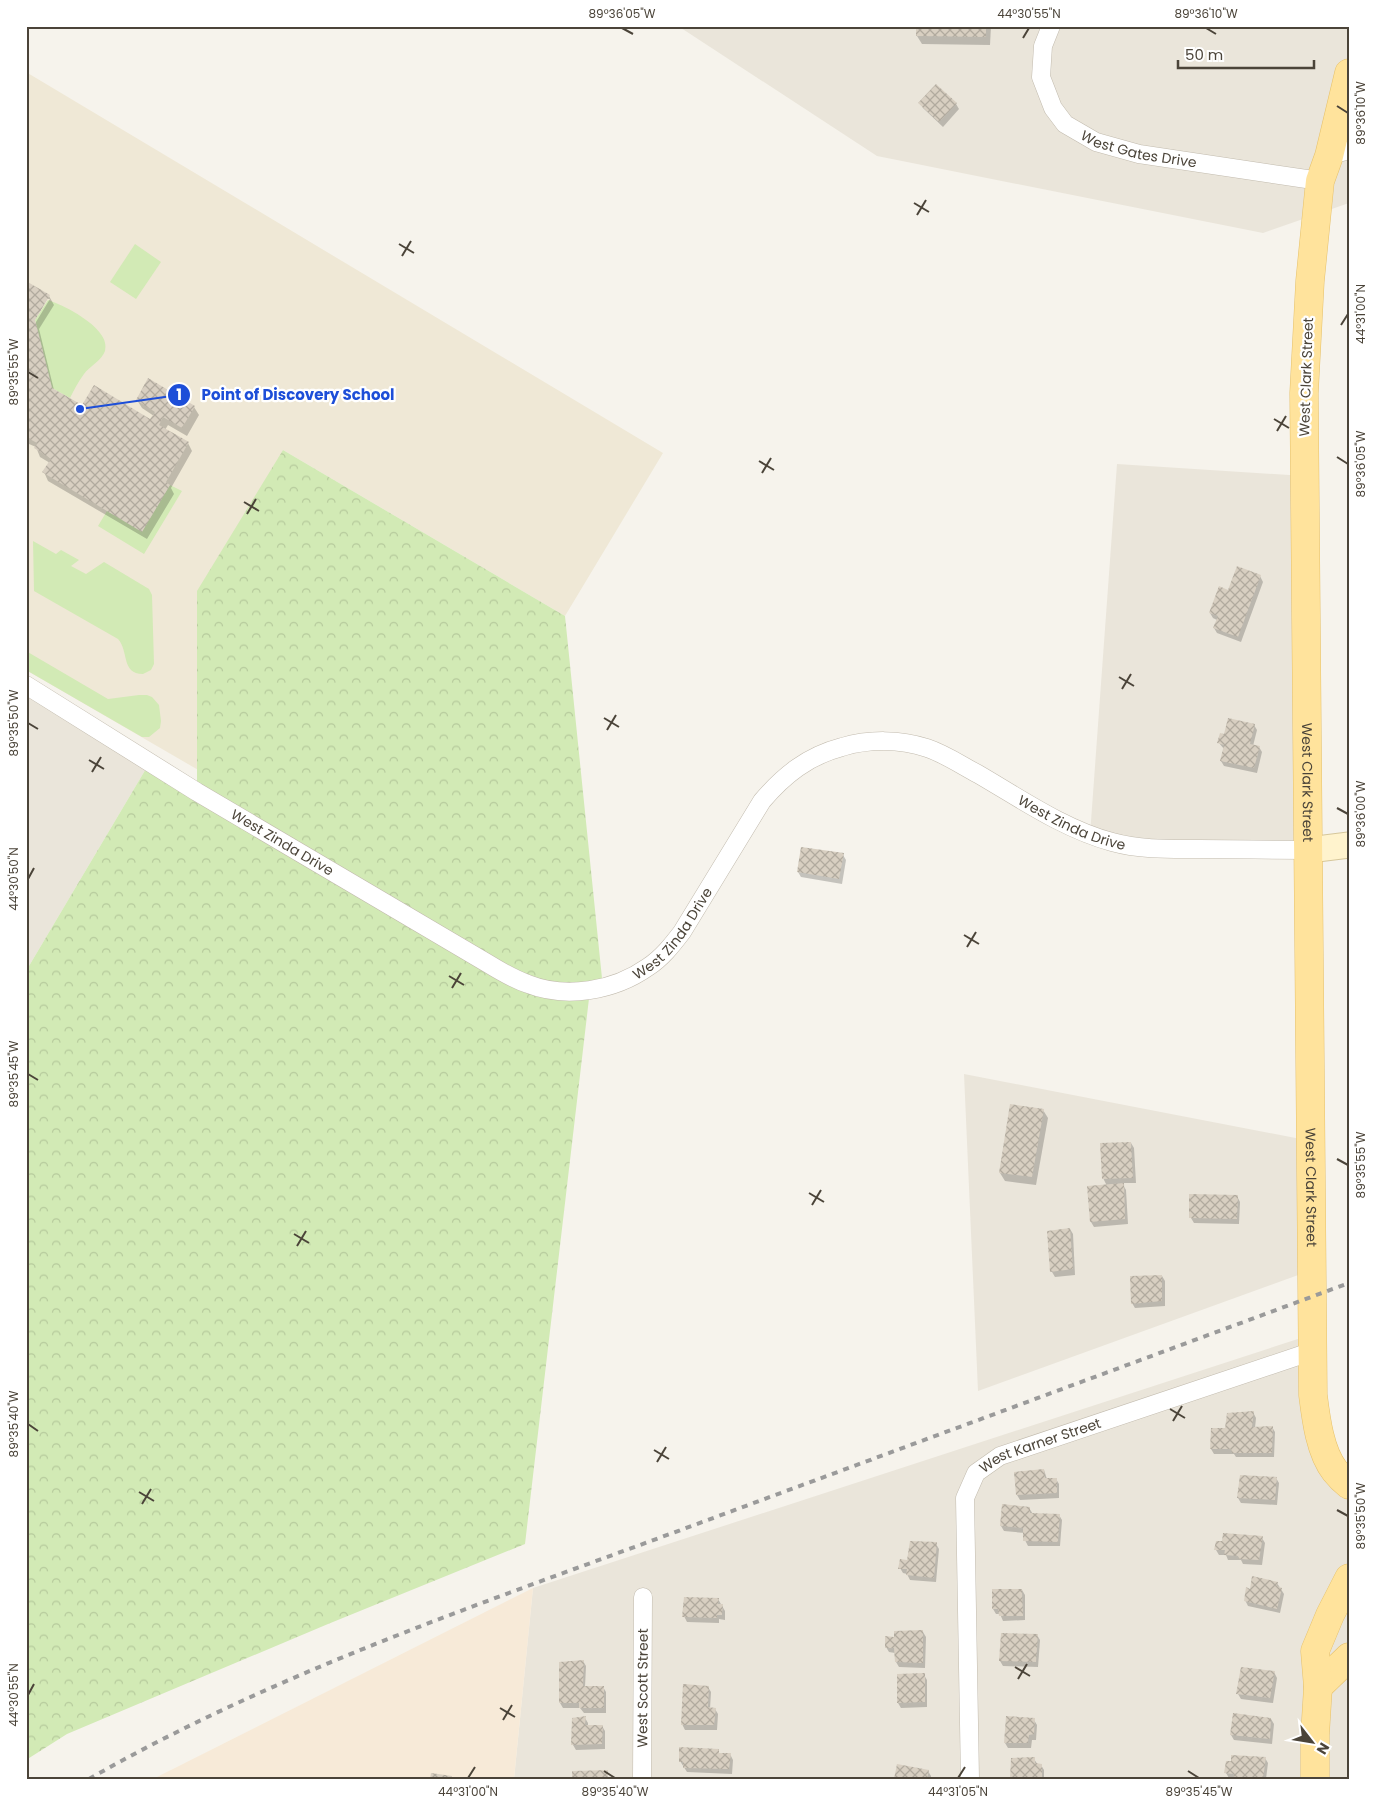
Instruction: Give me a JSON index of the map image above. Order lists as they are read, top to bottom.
{
  "streets": {
    "main road": ["West Clark Street"],
    "street": [
      "West Gates Drive",
      "West Zinda Drive",
      "West Karner Street",
      "West Scott Street"
    ]
  },
  "crossings": [
    ["West Gates Drive", "West Clark Street"],
    ["West Clark Street", "West Zinda Drive"],
    ["West Clark Street", "West Karner Street"]
  ],
  "places": ["Point of Discovery School"],
  "scale_bar": "50 m",
  "north": "bottom right",
  "coordinates": [
    "89°36'05\"W",
    "44°30'55\"N",
    "89°36'10\"W",
    "44°31'00\"N",
    "89°35'55\"W",
    "89°35'50\"W",
    "89°36'00\"W",
    "44°30'50\"N",
    "89°35'45\"W",
    "89°35'40\"W",
    "44°31'05\"N"
  ]
}
